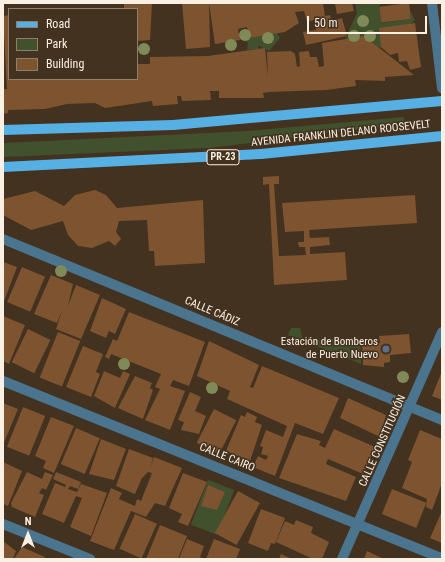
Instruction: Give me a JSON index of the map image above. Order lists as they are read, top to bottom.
{
  "streets": {
    "main road": ["AVENIDA FRANKLIN DELANO ROOSEVELT", "PR-23"],
    "street": ["CALLE CÁDIZ", "CALLE CONSTITUCIÓN", "CALLE CAIRO"]
  },
  "crossings": [
    ["CALLE CÁDIZ", "CALLE CONSTITUCIÓN"],
    ["CALLE CONSTITUCIÓN", "CALLE CAIRO"]
  ],
  "places": ["Estación de Bomberos de Puerto Nuevo"],
  "legend": ["Road", "Park", "Building"],
  "scale_bar": "50 m",
  "north": "top"
}
